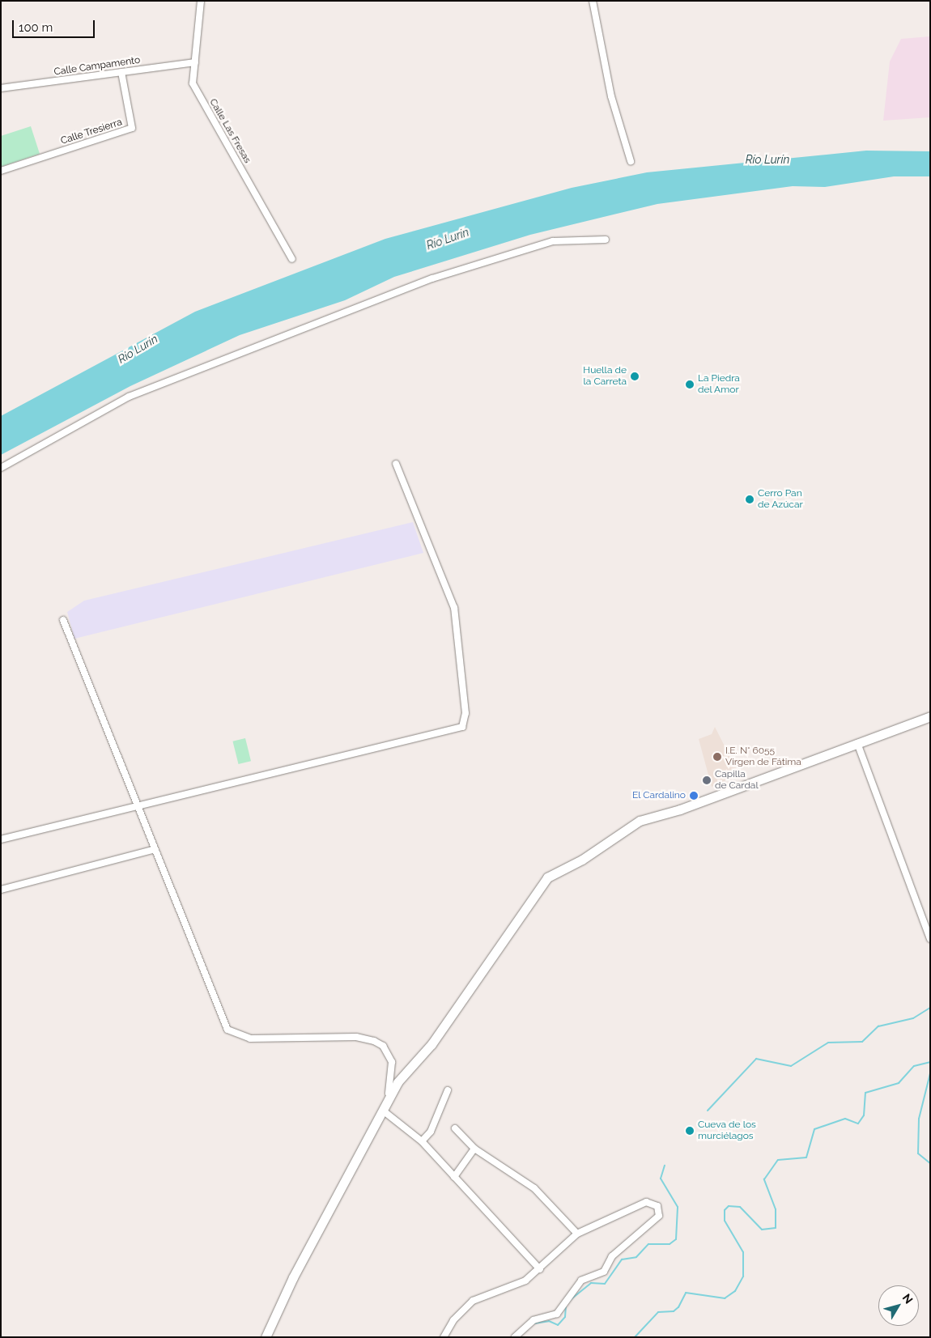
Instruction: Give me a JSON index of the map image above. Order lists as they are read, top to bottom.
{
  "streets": {
    "street": ["Calle Campamento", "Calle Las Fresas", "Calle Tresierra"]
  },
  "crossings": [
    ["Calle Campamento", "Calle Las Fresas"],
    ["Calle Campamento", "Calle Tresierra"]
  ],
  "water": ["Río Lurín"],
  "places": [
    "Huella de la Carreta",
    "La Piedra del Amor",
    "Cerro Pan de Azúcar",
    "I.E. N° 6055 Virgen de Fátima",
    "Capilla de Cardal",
    "El Cardalino",
    "Cueva de los murciélagos"
  ],
  "scale_bar": "100 m",
  "north": "top right"
}
